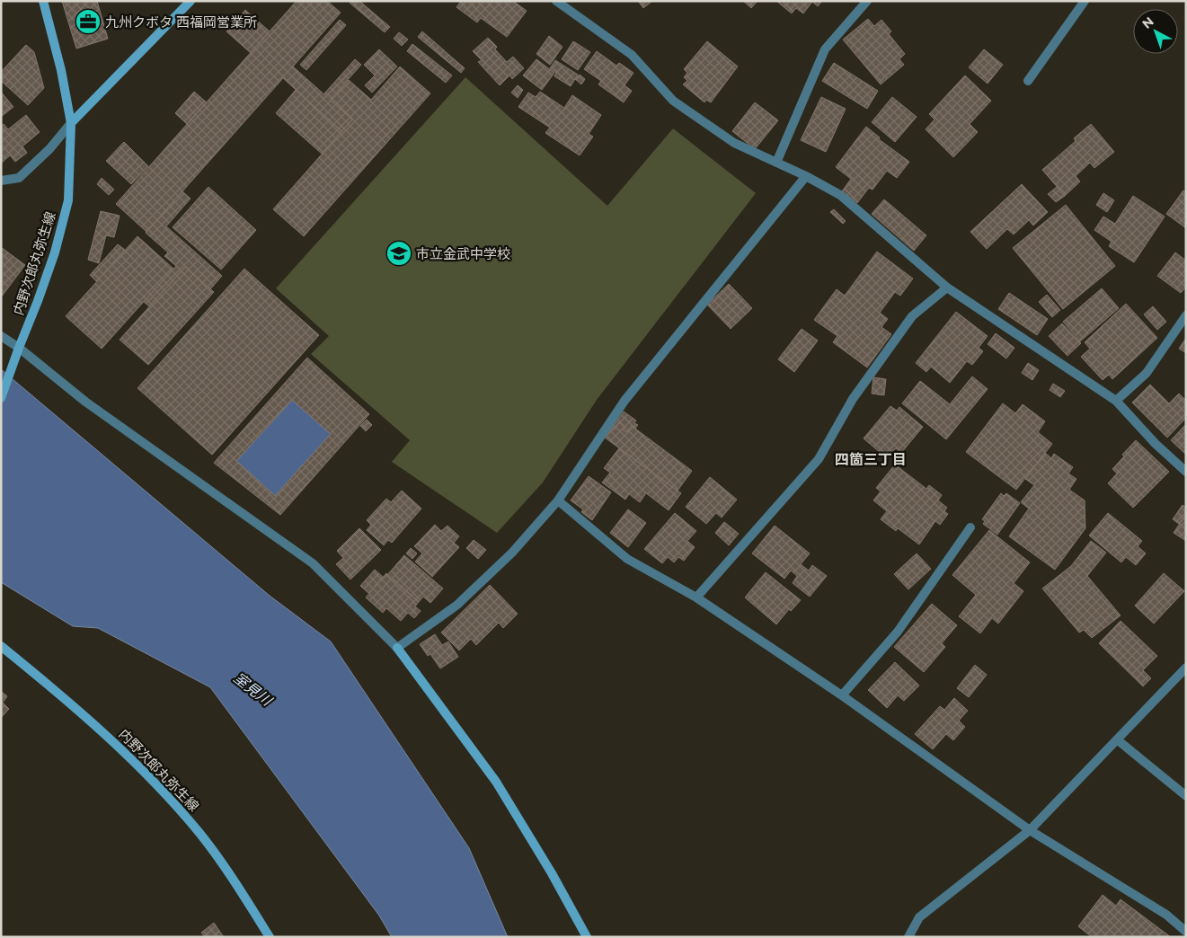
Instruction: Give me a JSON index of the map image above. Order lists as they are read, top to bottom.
{
  "streets": {
    "main road": ["内野次郎丸弥生線"]
  },
  "districts": ["四箇三丁目"],
  "water": ["室見川"],
  "places": {
    "office": ["九州クボタ 西福岡営業所"],
    "school or university": ["市立金武中学校"]
  },
  "north": "top left"
}
